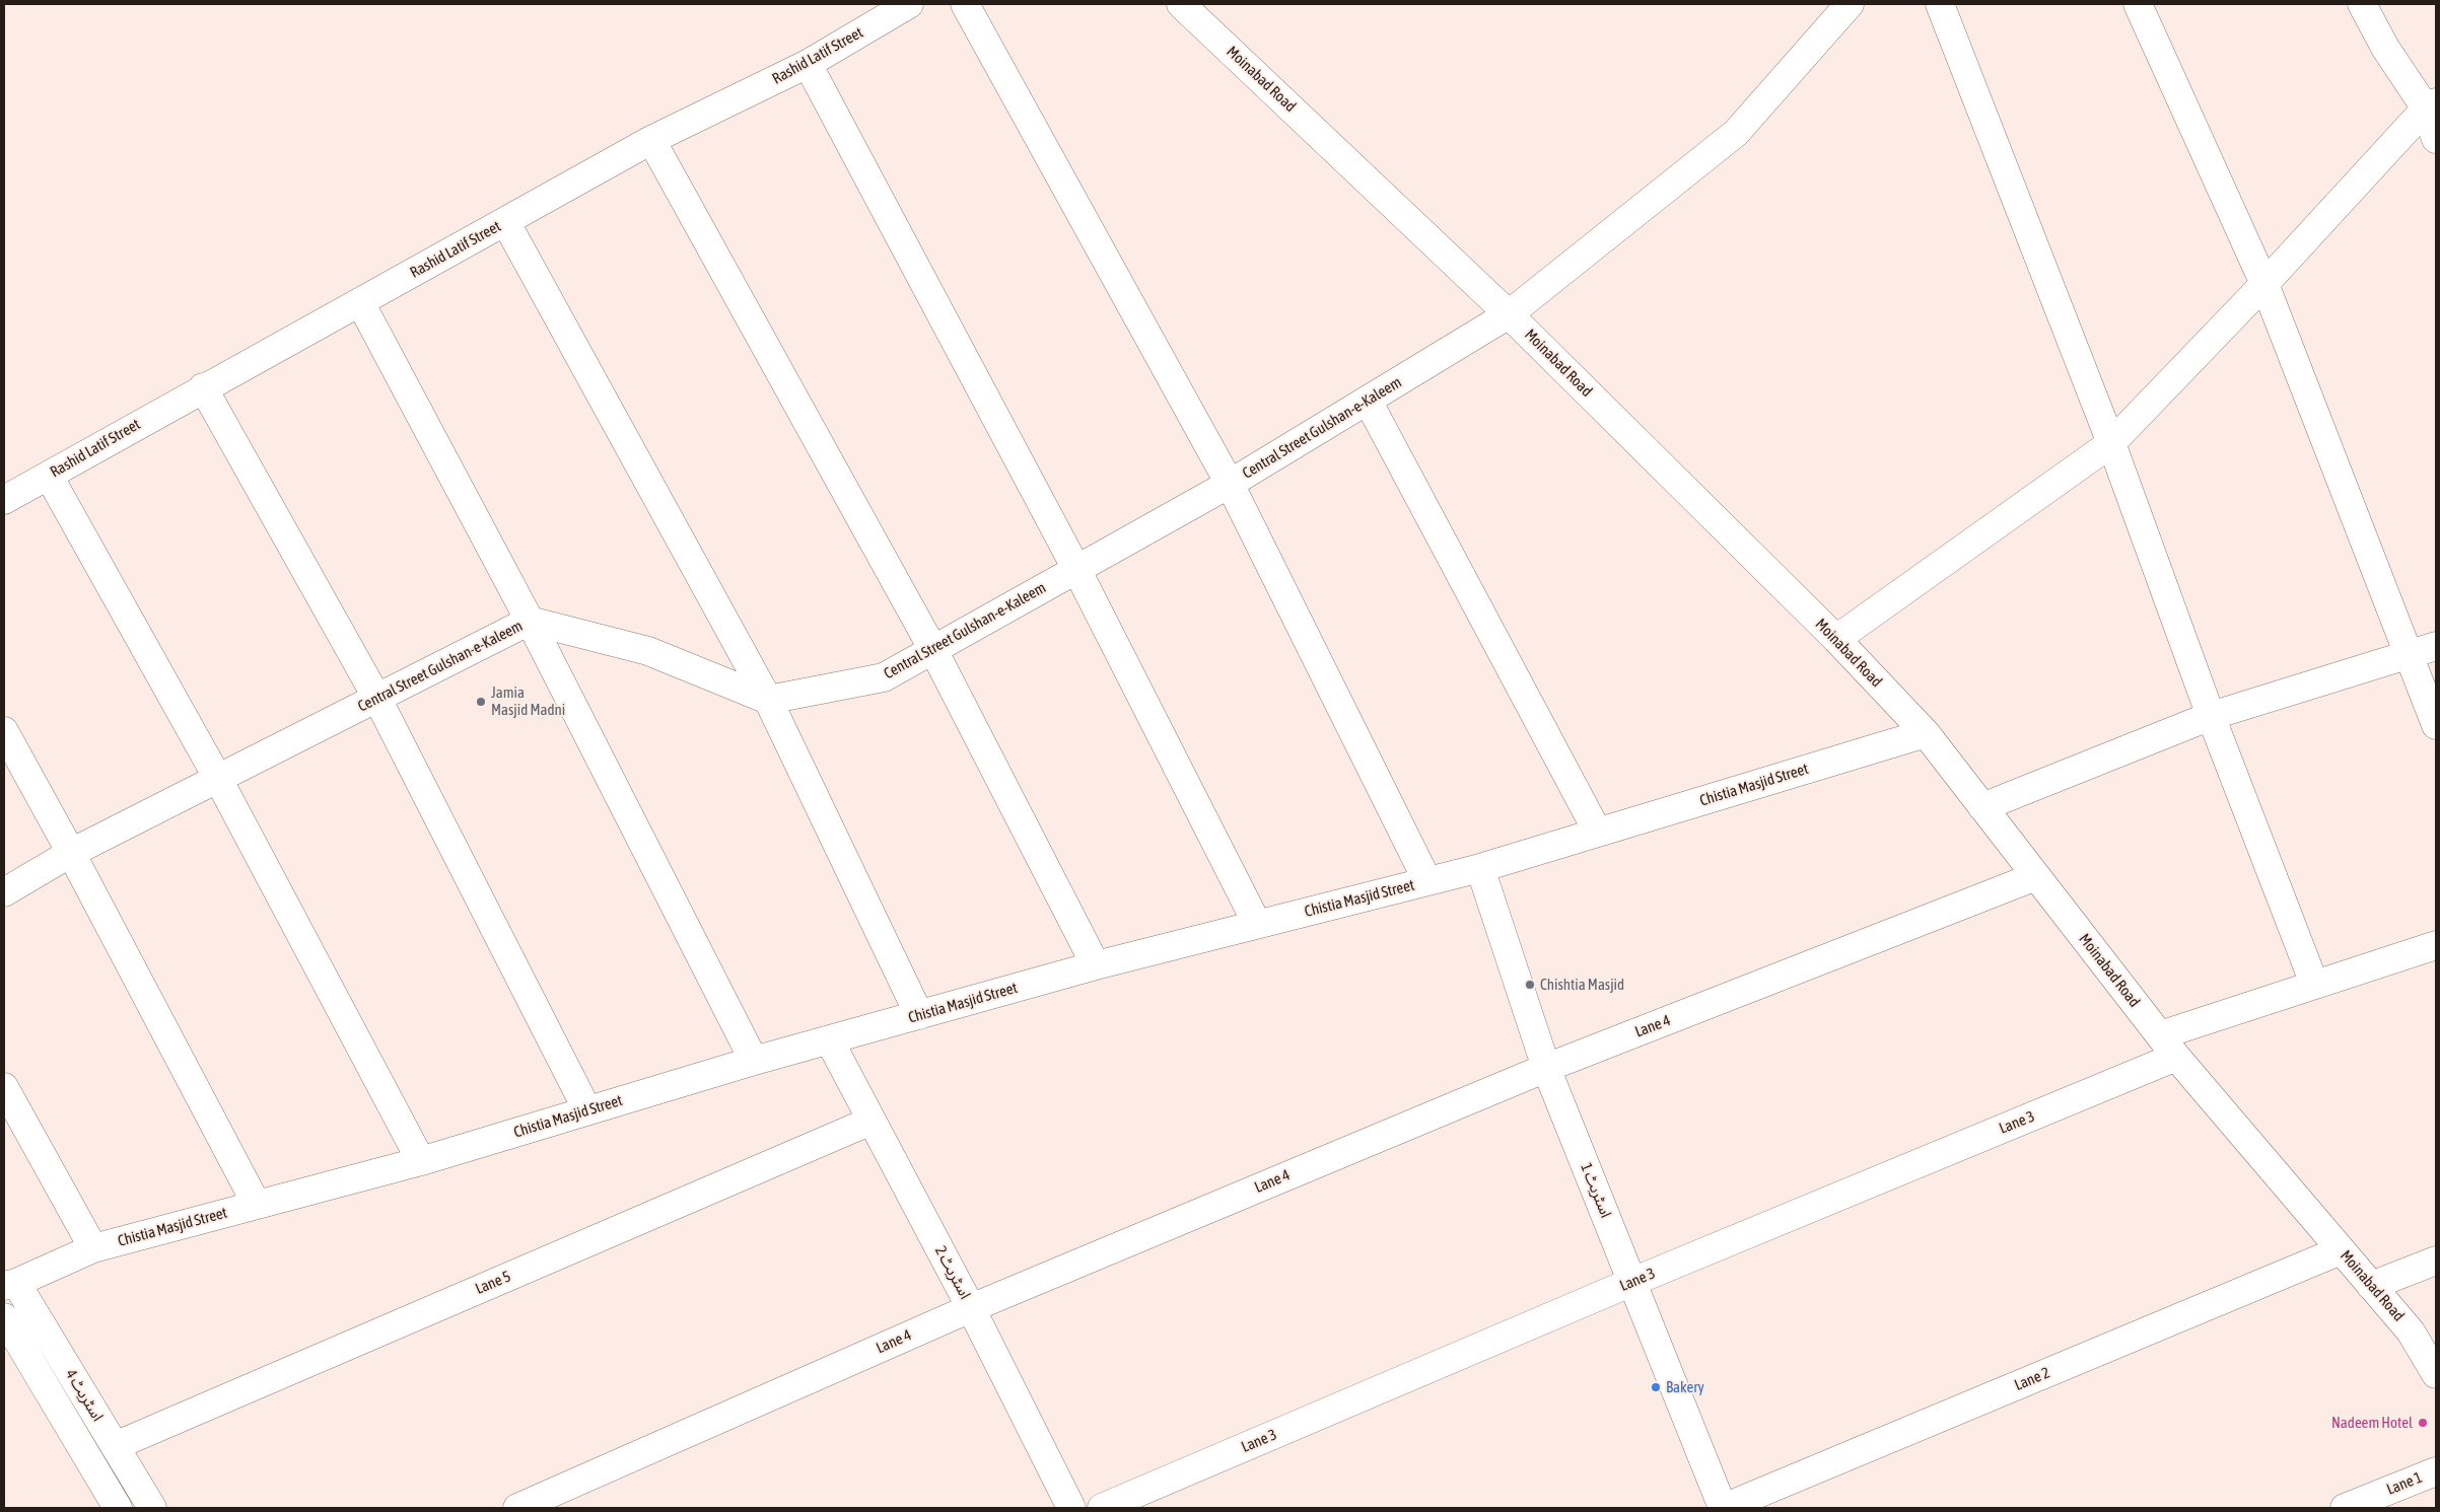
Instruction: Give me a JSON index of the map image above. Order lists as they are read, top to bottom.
{
  "streets": {
    "street": [
      "Rashid Latif Street",
      "Moinabad Road",
      "Central Street Gulshan-e-Kaleem",
      "Chistia Masjid Street",
      "Lane 4",
      "Lane 3",
      "اسٹریٹ 1",
      "اسٹریٹ 2",
      "Lane 5",
      "Lane 2",
      "اسٹریٹ 4",
      "Lane 1"
    ]
  },
  "crossings": [
    ["Moinabad Road", "Central Street Gulshan-e-Kaleem"],
    ["Moinabad Road", "Chistia Masjid Street"],
    ["Moinabad Road", "Lane 4"],
    ["Moinabad Road", "Lane 3"],
    ["Moinabad Road", "Lane 2"],
    ["Chistia Masjid Street", "اسٹریٹ 1"],
    ["Chistia Masjid Street", "اسٹریٹ 2"],
    ["Chistia Masjid Street", "اسٹریٹ 4"],
    ["Lane 4", "اسٹریٹ 1"],
    ["Lane 4", "اسٹریٹ 2"],
    ["Lane 3", "اسٹریٹ 1"],
    ["اسٹریٹ 1", "Lane 2"],
    ["اسٹریٹ 2", "Lane 5"],
    ["Lane 5", "اسٹریٹ 4"]
  ],
  "places": [
    "Jamia Masjid Madni",
    "Chishtia Masjid",
    "Bakery",
    "Nadeem Hotel"
  ]
}
